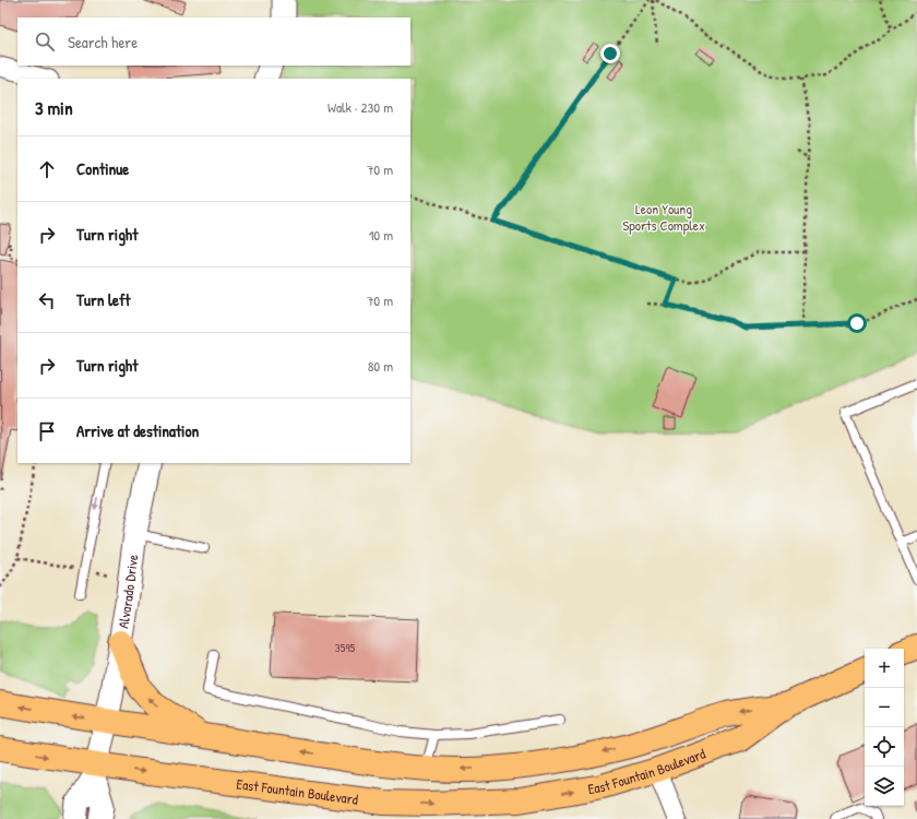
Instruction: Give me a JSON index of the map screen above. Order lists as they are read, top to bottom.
{
  "streets": {
    "highway": ["East Fountain Boulevard"],
    "street": ["Alvarado Drive"]
  },
  "crossings": [
    ["Alvarado Drive", "East Fountain Boulevard"]
  ],
  "parks": ["Leon Young Sports Complex"],
  "house_numbers": ["3595"],
  "page": {
    "search": "Search here",
    "heading": ["3 min", "Walk · 230 m"],
    "list": [
      ["Continue", "70 m"],
      ["Turn right", "10 m"],
      ["Turn left", "70 m"],
      ["Turn right", "80 m"],
      "Arrive at destination"
    ],
    "map_buttons": ["+", "−"]
  }
}
